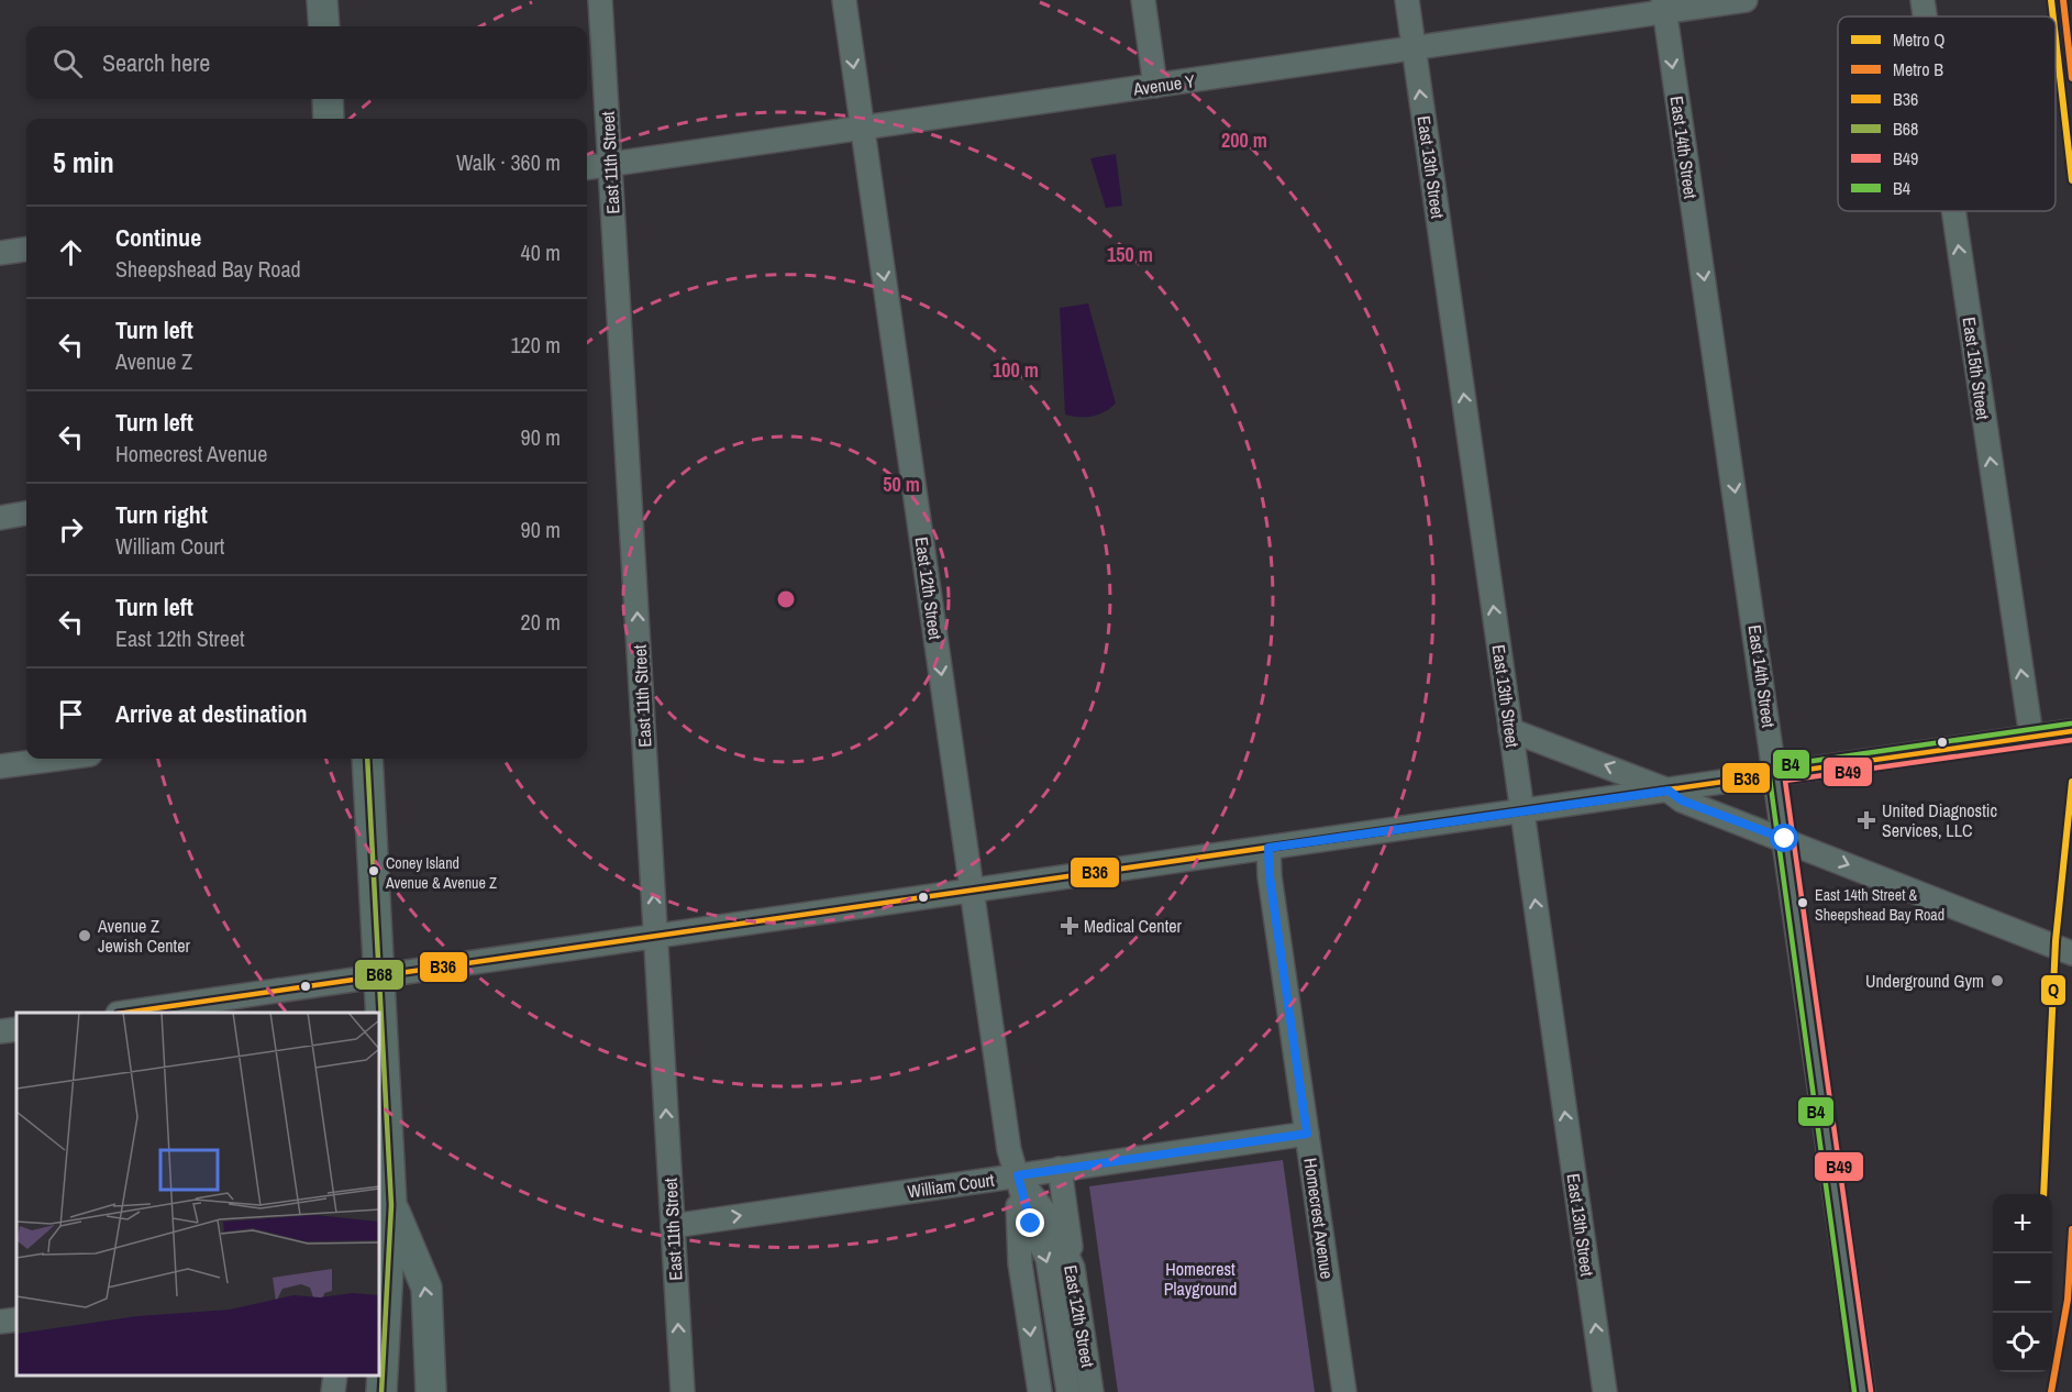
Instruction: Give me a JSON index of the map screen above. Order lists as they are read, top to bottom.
{
  "streets": {
    "street": [
      "Avenue Y",
      "East 14th Street",
      "East 11th Street",
      "East 13th Street",
      "East 15th Street",
      "East 12th Street",
      "William Court",
      "Homecrest Avenue"
    ]
  },
  "crossings": [
    ["Avenue Y", "East 14th Street"],
    ["Avenue Y", "East 11th Street"],
    ["Avenue Y", "East 13th Street"],
    ["Avenue Y", "East 12th Street"],
    ["East 11th Street", "William Court"],
    ["East 12th Street", "William Court"],
    ["William Court", "Homecrest Avenue"]
  ],
  "one_way": [
    "East 14th Street",
    "East 11th Street",
    "East 13th Street",
    "East 15th Street",
    "East 12th Street",
    "William Court"
  ],
  "parks": ["Homecrest Playground"],
  "places": {
    "health": ["United Diagnostic Services, LLC", "Medical Center"],
    "other": [
      "Coney Island Avenue & Avenue Z",
      "East 14th Street & Sheepshead Bay Road",
      "Avenue Z Jewish Center",
      "Underground Gym"
    ]
  },
  "lines": [
    "metro line Q",
    "metro line B",
    "transit line B4",
    "transit line B36",
    "transit line B49",
    "transit line B68"
  ],
  "legend": [
    "Metro Q",
    "Metro B",
    "B36",
    "B68",
    "B49",
    "B4"
  ],
  "page": {
    "search": "Search here",
    "heading": ["5 min", "Walk · 360 m"],
    "list": [
      ["Continue", "Sheepshead Bay Road", "40 m"],
      ["Turn left", "Avenue Z", "120 m"],
      ["Turn left", "Homecrest Avenue", "90 m"],
      ["Turn right", "William Court", "90 m"],
      ["Turn left", "East 12th Street", "20 m"],
      "Arrive at destination"
    ],
    "map_buttons": ["+", "−"]
  },
  "rings": [
    "200 m",
    "150 m",
    "100 m",
    "50 m"
  ]
}
